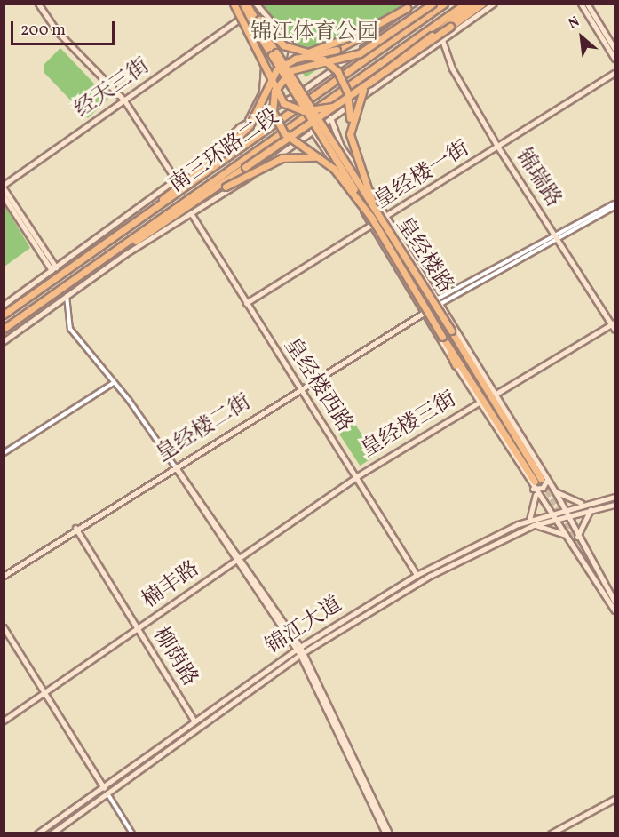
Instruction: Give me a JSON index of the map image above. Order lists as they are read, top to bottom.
{
  "streets": {
    "highway": ["南三环路二段", "皇经楼路"],
    "street": [
      "经天三街",
      "皇经楼一街",
      "锦瑞路",
      "皇经楼西路",
      "皇经楼三街",
      "皇经楼二街",
      "楠丰路",
      "锦江大道",
      "柳荫路"
    ]
  },
  "crossings": [
    ["皇经楼一街", "锦瑞路"],
    ["皇经楼一街", "皇经楼西路"],
    ["皇经楼西路", "皇经楼三街"],
    ["皇经楼西路", "皇经楼二街"],
    ["皇经楼西路", "楠丰路"],
    ["皇经楼西路", "锦江大道"],
    ["皇经楼三街", "楠丰路"],
    ["皇经楼二街", "柳荫路"],
    ["楠丰路", "柳荫路"],
    ["锦江大道", "柳荫路"]
  ],
  "parks": ["锦江体育公园"],
  "scale_bar": "200 m",
  "north": "top left"
}
